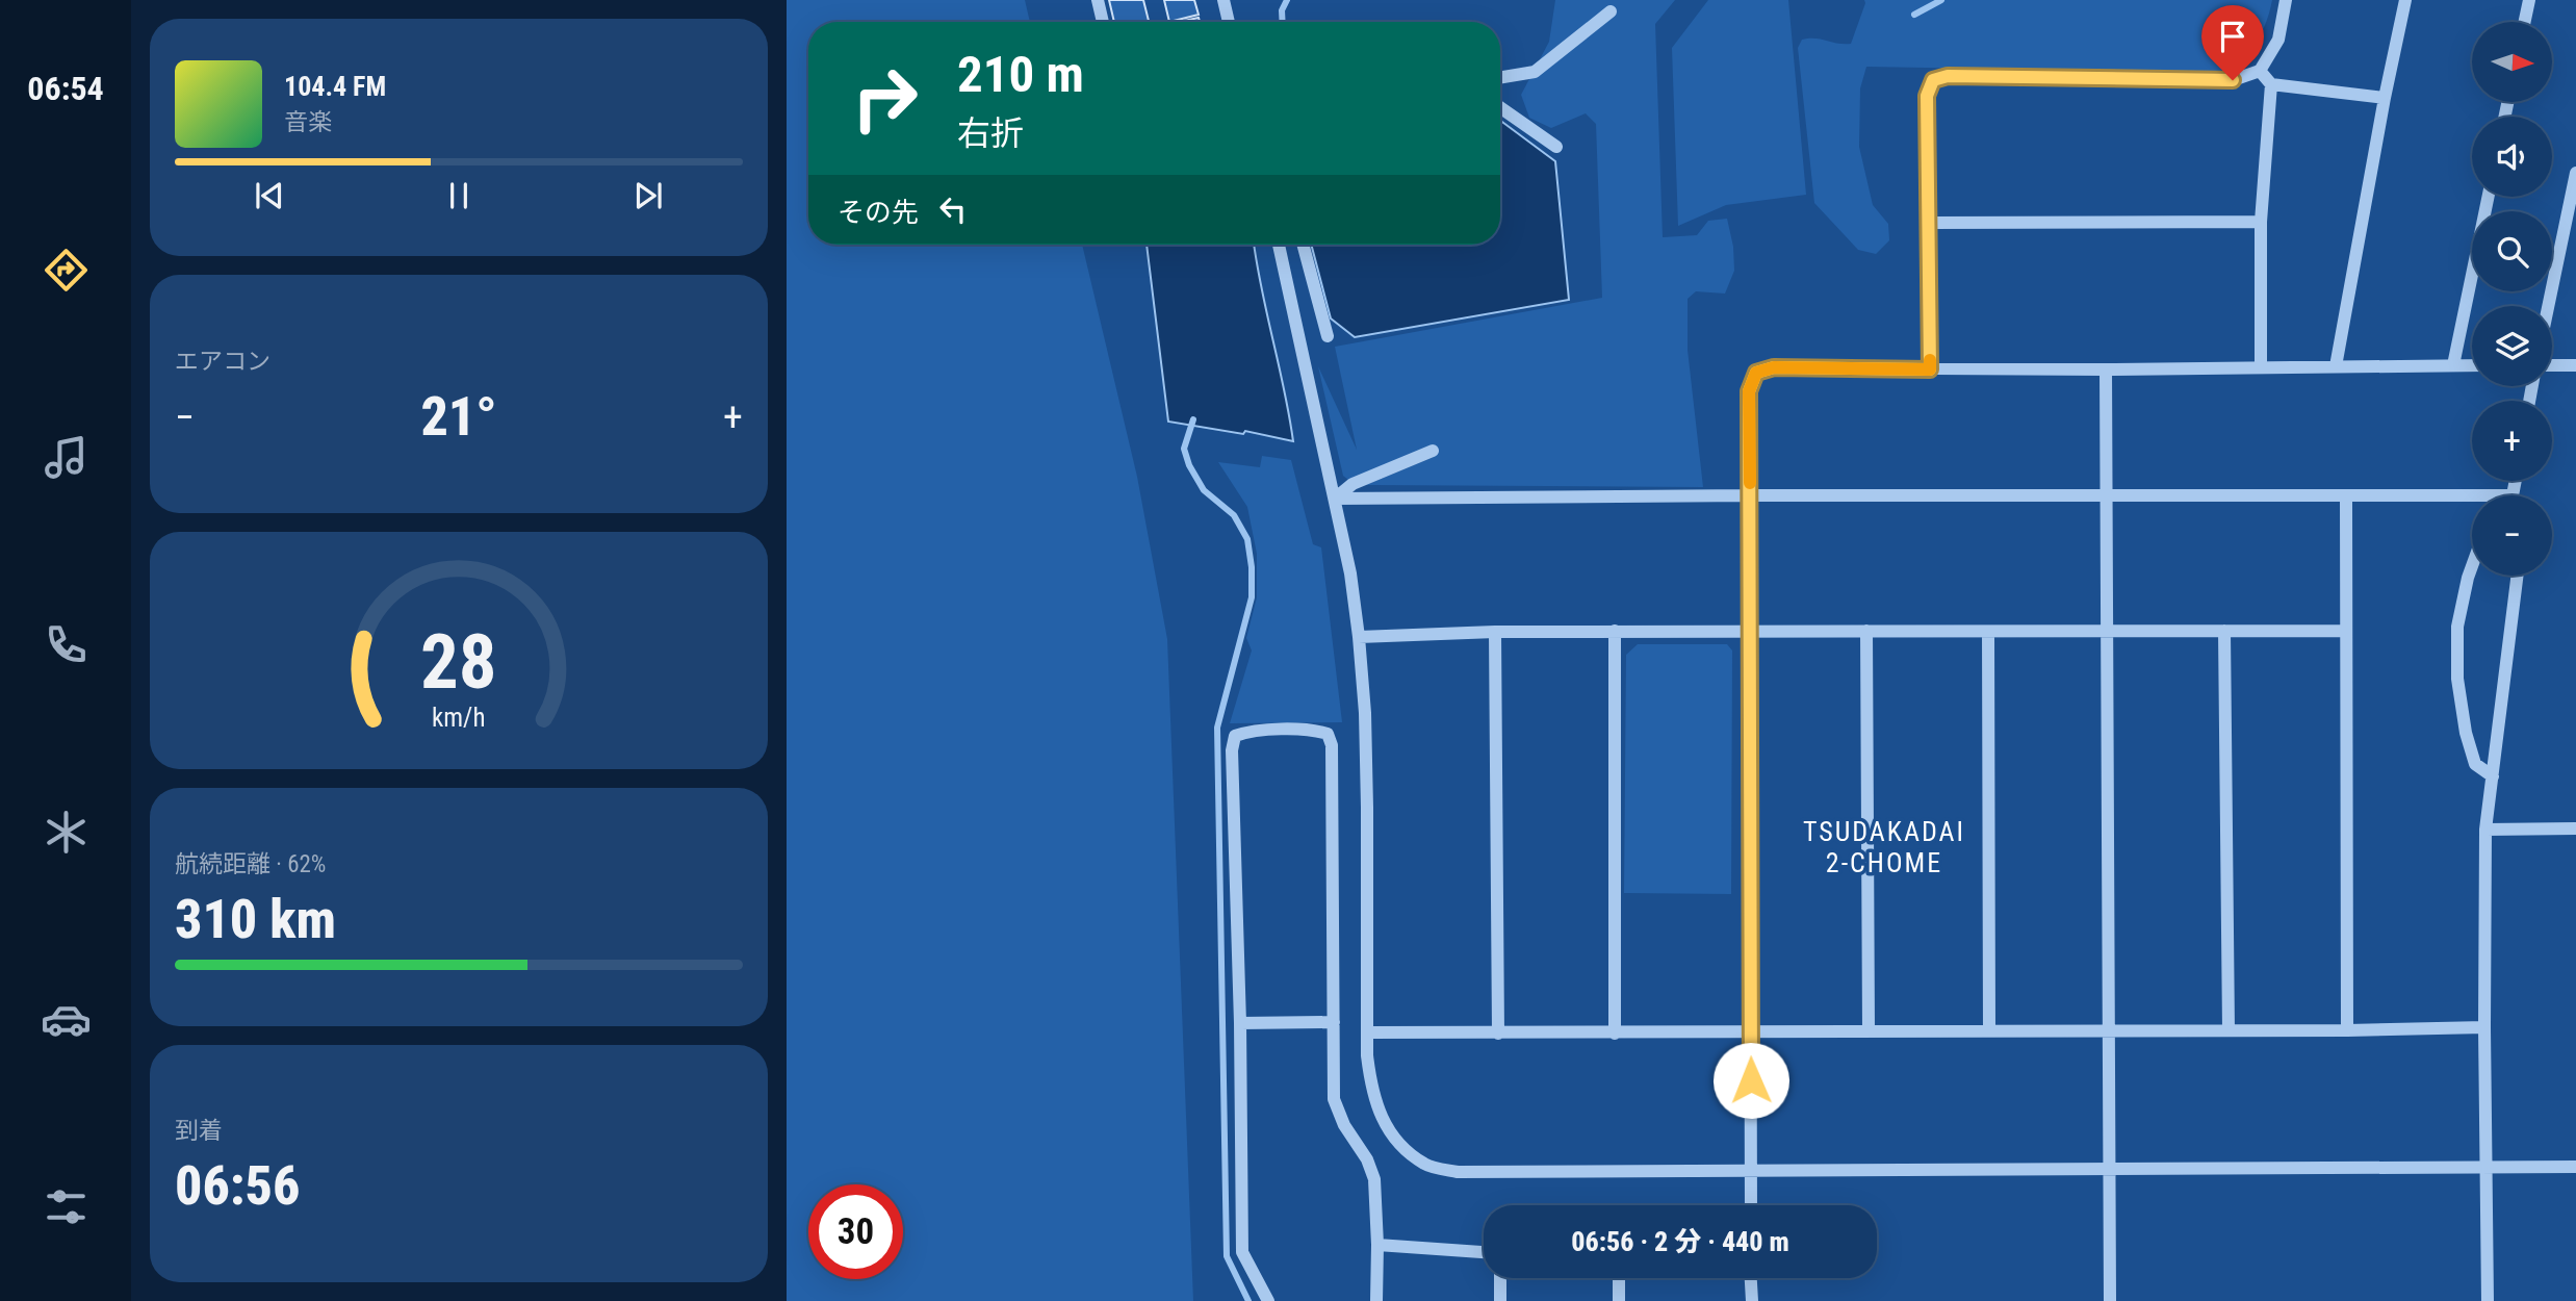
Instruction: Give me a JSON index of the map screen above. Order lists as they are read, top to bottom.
{
  "districts": ["TSUDAKADAI 2-CHOME"],
  "north": "right",
  "page": {
    "tabs": "06:54",
    "map_buttons": ["+", "−"],
    "turn": ["210 m", "右折"],
    "song": ["104.4 FM", "音楽"],
    "then": "その先",
    "tile": [
      "エアコン",
      ["航続距離 · 62%", "310 km"],
      ["到着", "06:56"]
    ],
    "heat": ["−", "21°", "+"],
    "limit": "30",
    "trip": "06:56 · 2 分 · 440 m",
    "gauge": ["28", "km/h"]
  }
}
